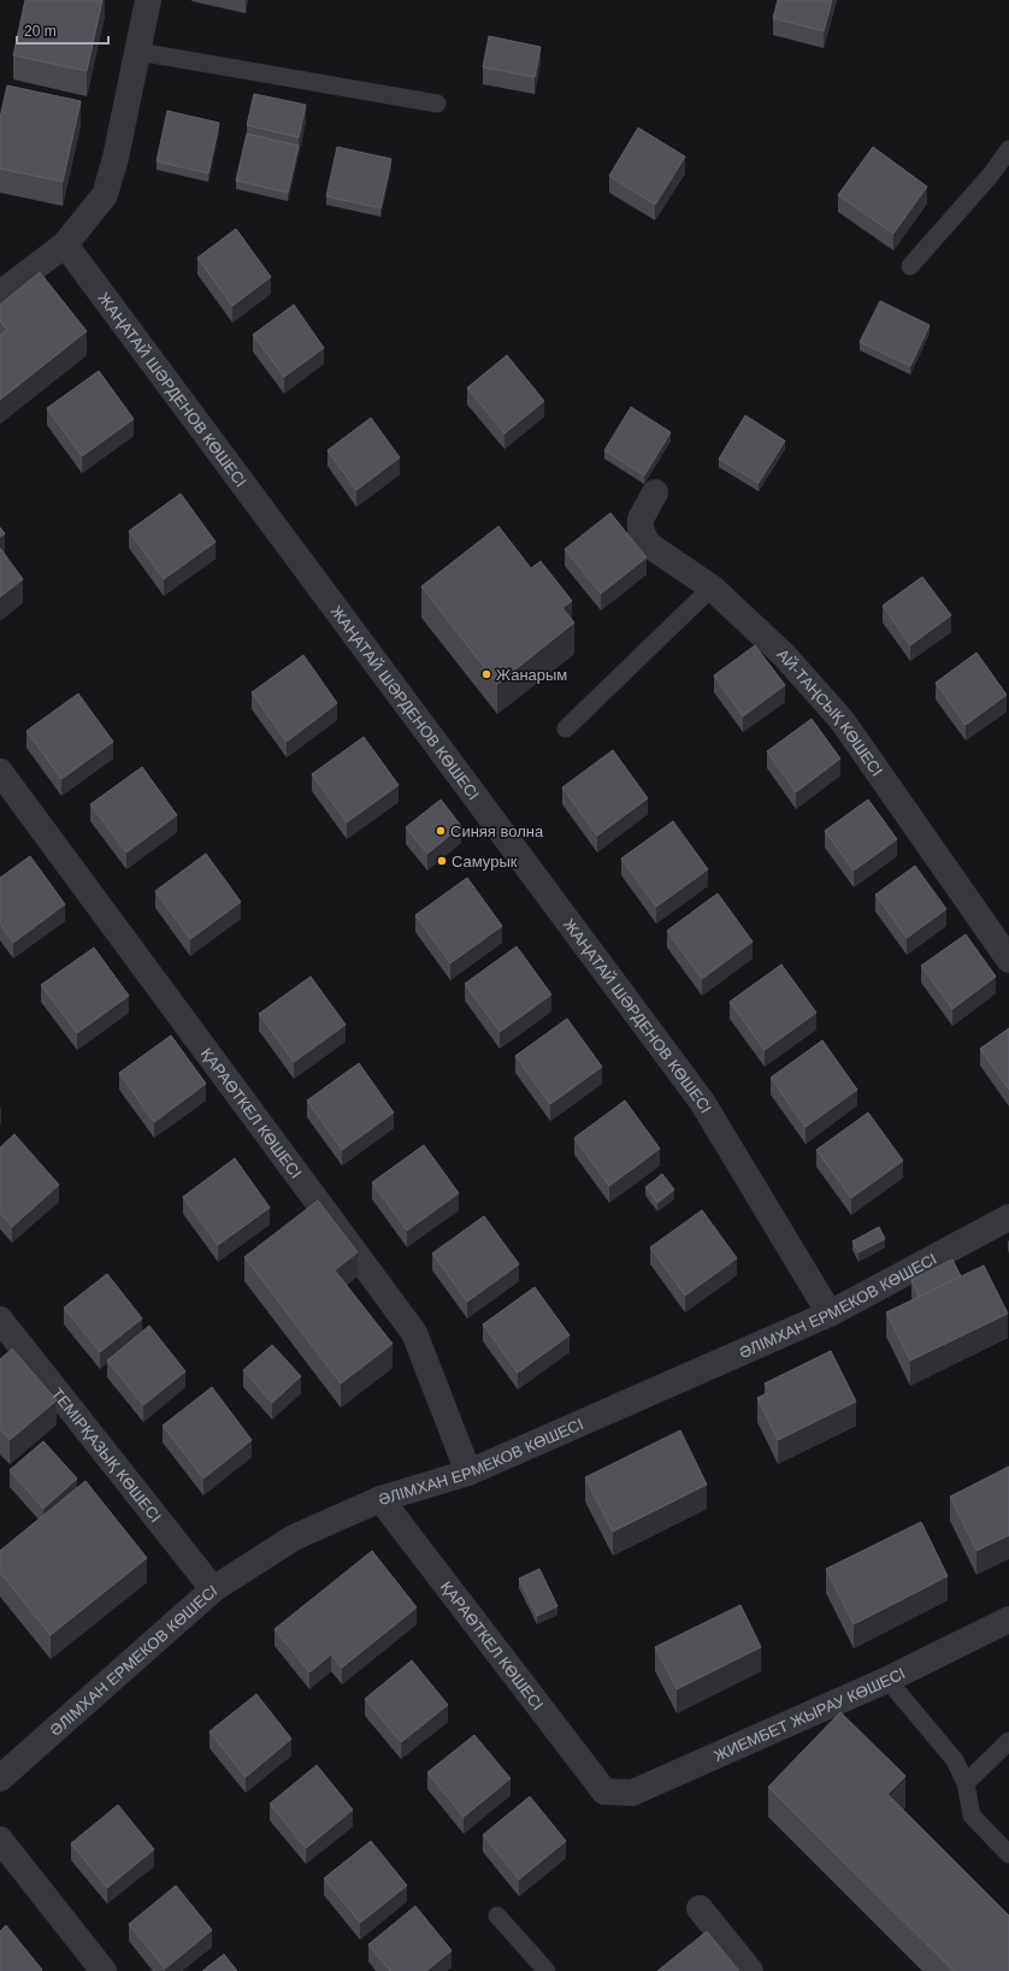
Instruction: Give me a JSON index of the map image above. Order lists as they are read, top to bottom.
{
  "streets": {
    "street": [
      "ЖАҢАТАЙ ШӘРДЕНОВ КӨШЕСІ",
      "АЙ-ТАҢСЫҚ КӨШЕСІ",
      "ҚАРАӨТКЕЛ КӨШЕСІ",
      "ӘЛІМХАН ЕРМЕКОВ КӨШЕСІ",
      "ТЕМІРҚАЗЫҚ КӨШЕСІ",
      "ЖИЕМБЕТ ЖЫРАУ КӨШЕСІ"
    ]
  },
  "crossings": [
    ["ЖАҢАТАЙ ШӘРДЕНОВ КӨШЕСІ", "ӘЛІМХАН ЕРМЕКОВ КӨШЕСІ"],
    ["ҚАРАӨТКЕЛ КӨШЕСІ", "ӘЛІМХАН ЕРМЕКОВ КӨШЕСІ"],
    ["ҚАРАӨТКЕЛ КӨШЕСІ", "ЖИЕМБЕТ ЖЫРАУ КӨШЕСІ"],
    ["ӘЛІМХАН ЕРМЕКОВ КӨШЕСІ", "ТЕМІРҚАЗЫҚ КӨШЕСІ"]
  ],
  "places": ["Жанарым", "Синяя волна", "Самурык"],
  "scale_bar": "20 m"
}
